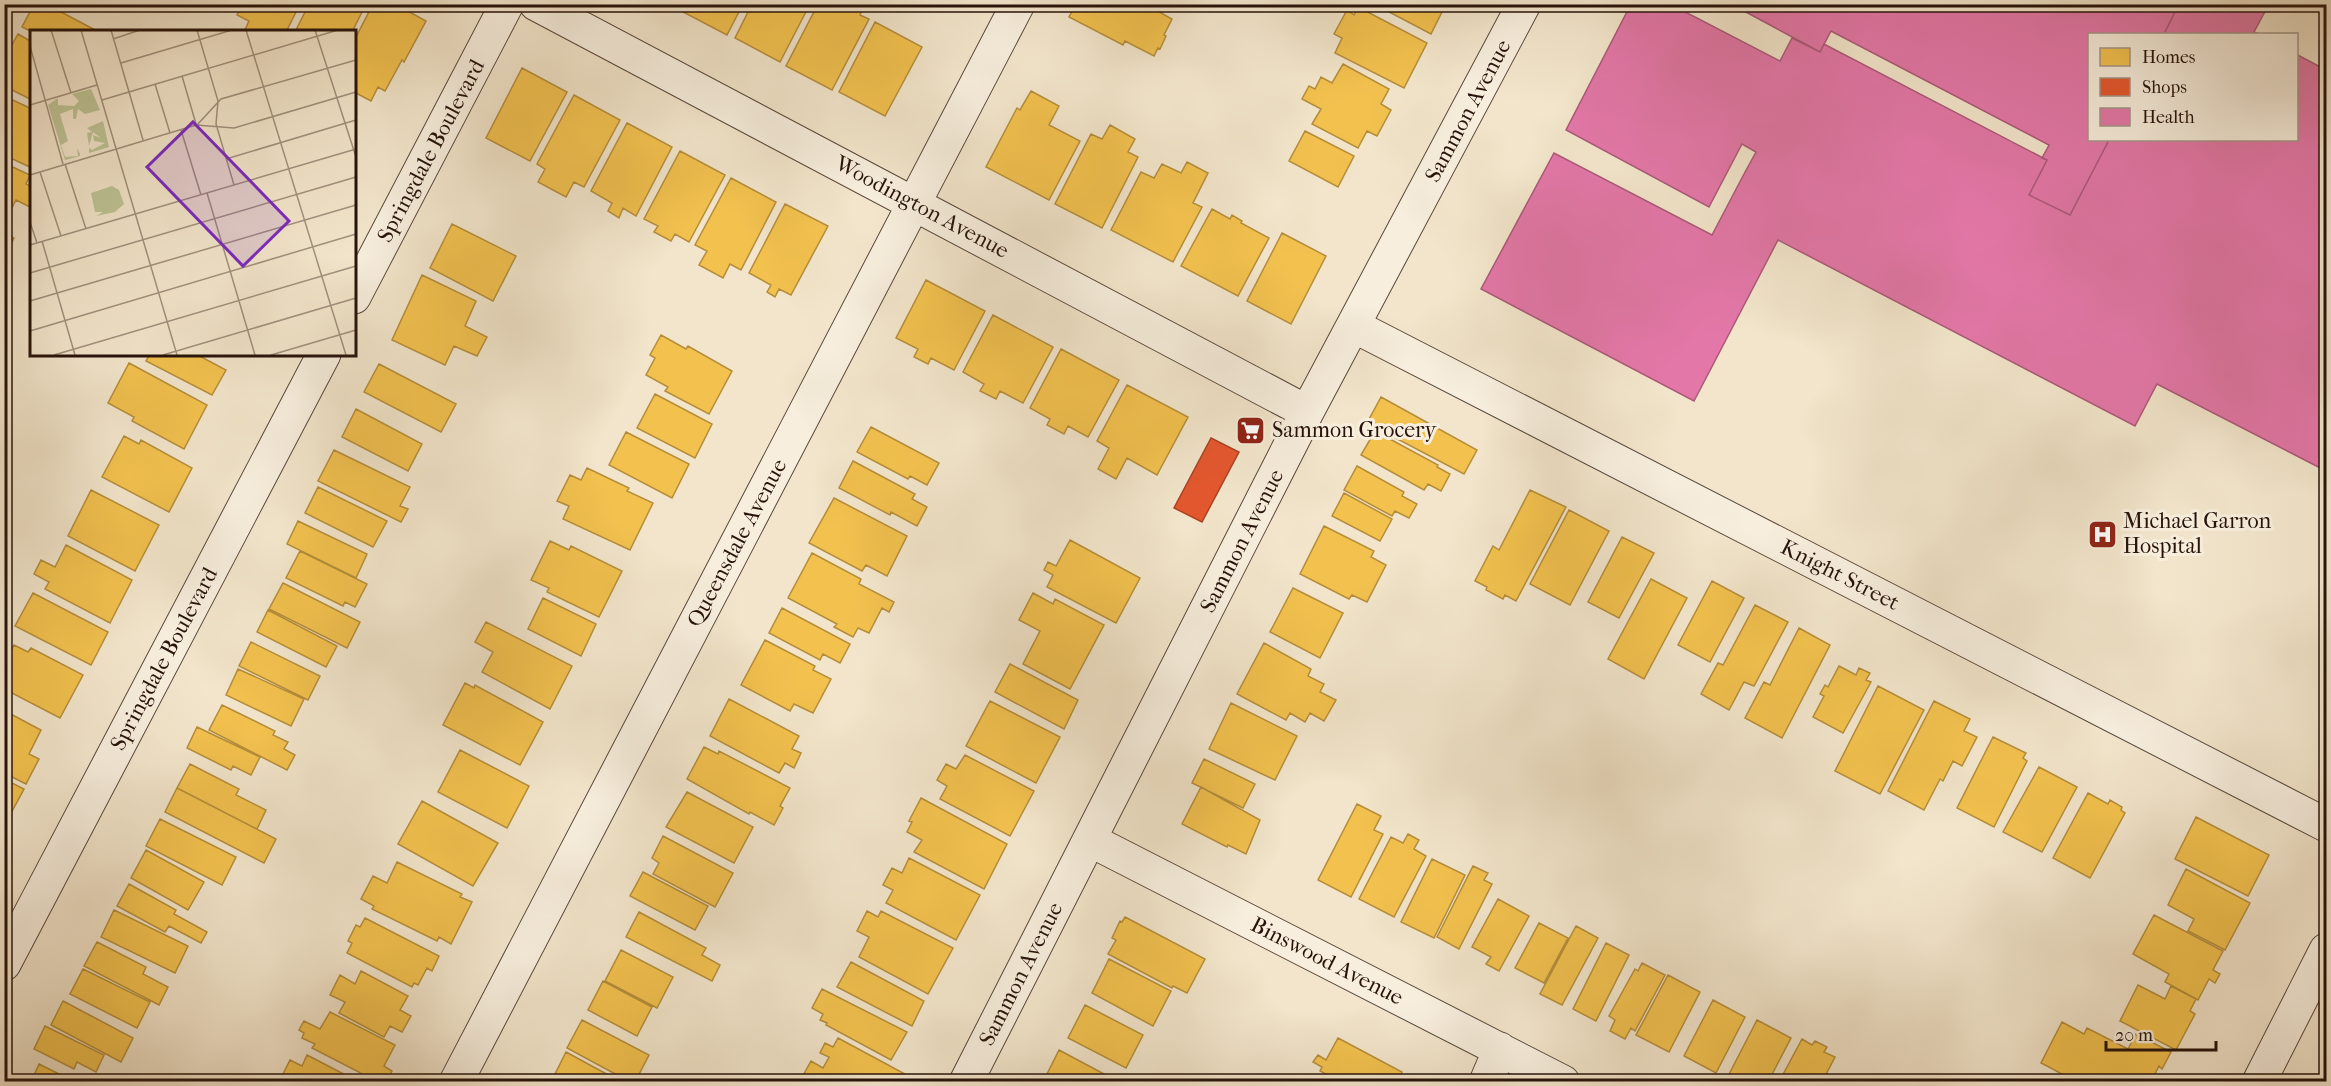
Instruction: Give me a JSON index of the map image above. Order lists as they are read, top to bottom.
{
  "streets": {
    "street": [
      "Sammon Avenue",
      "Springdale Boulevard",
      "Woodington Avenue",
      "Queensdale Avenue",
      "Knight Street",
      "Binswood Avenue"
    ]
  },
  "crossings": [
    ["Sammon Avenue", "Woodington Avenue"],
    ["Sammon Avenue", "Knight Street"],
    ["Sammon Avenue", "Binswood Avenue"],
    ["Woodington Avenue", "Queensdale Avenue"]
  ],
  "places": {
    "supermarket": ["Sammon Grocery"],
    "hospital": ["Michael Garron Hospital"]
  },
  "legend": ["Homes", "Shops", "Health"],
  "scale_bar": "20 m"
}
